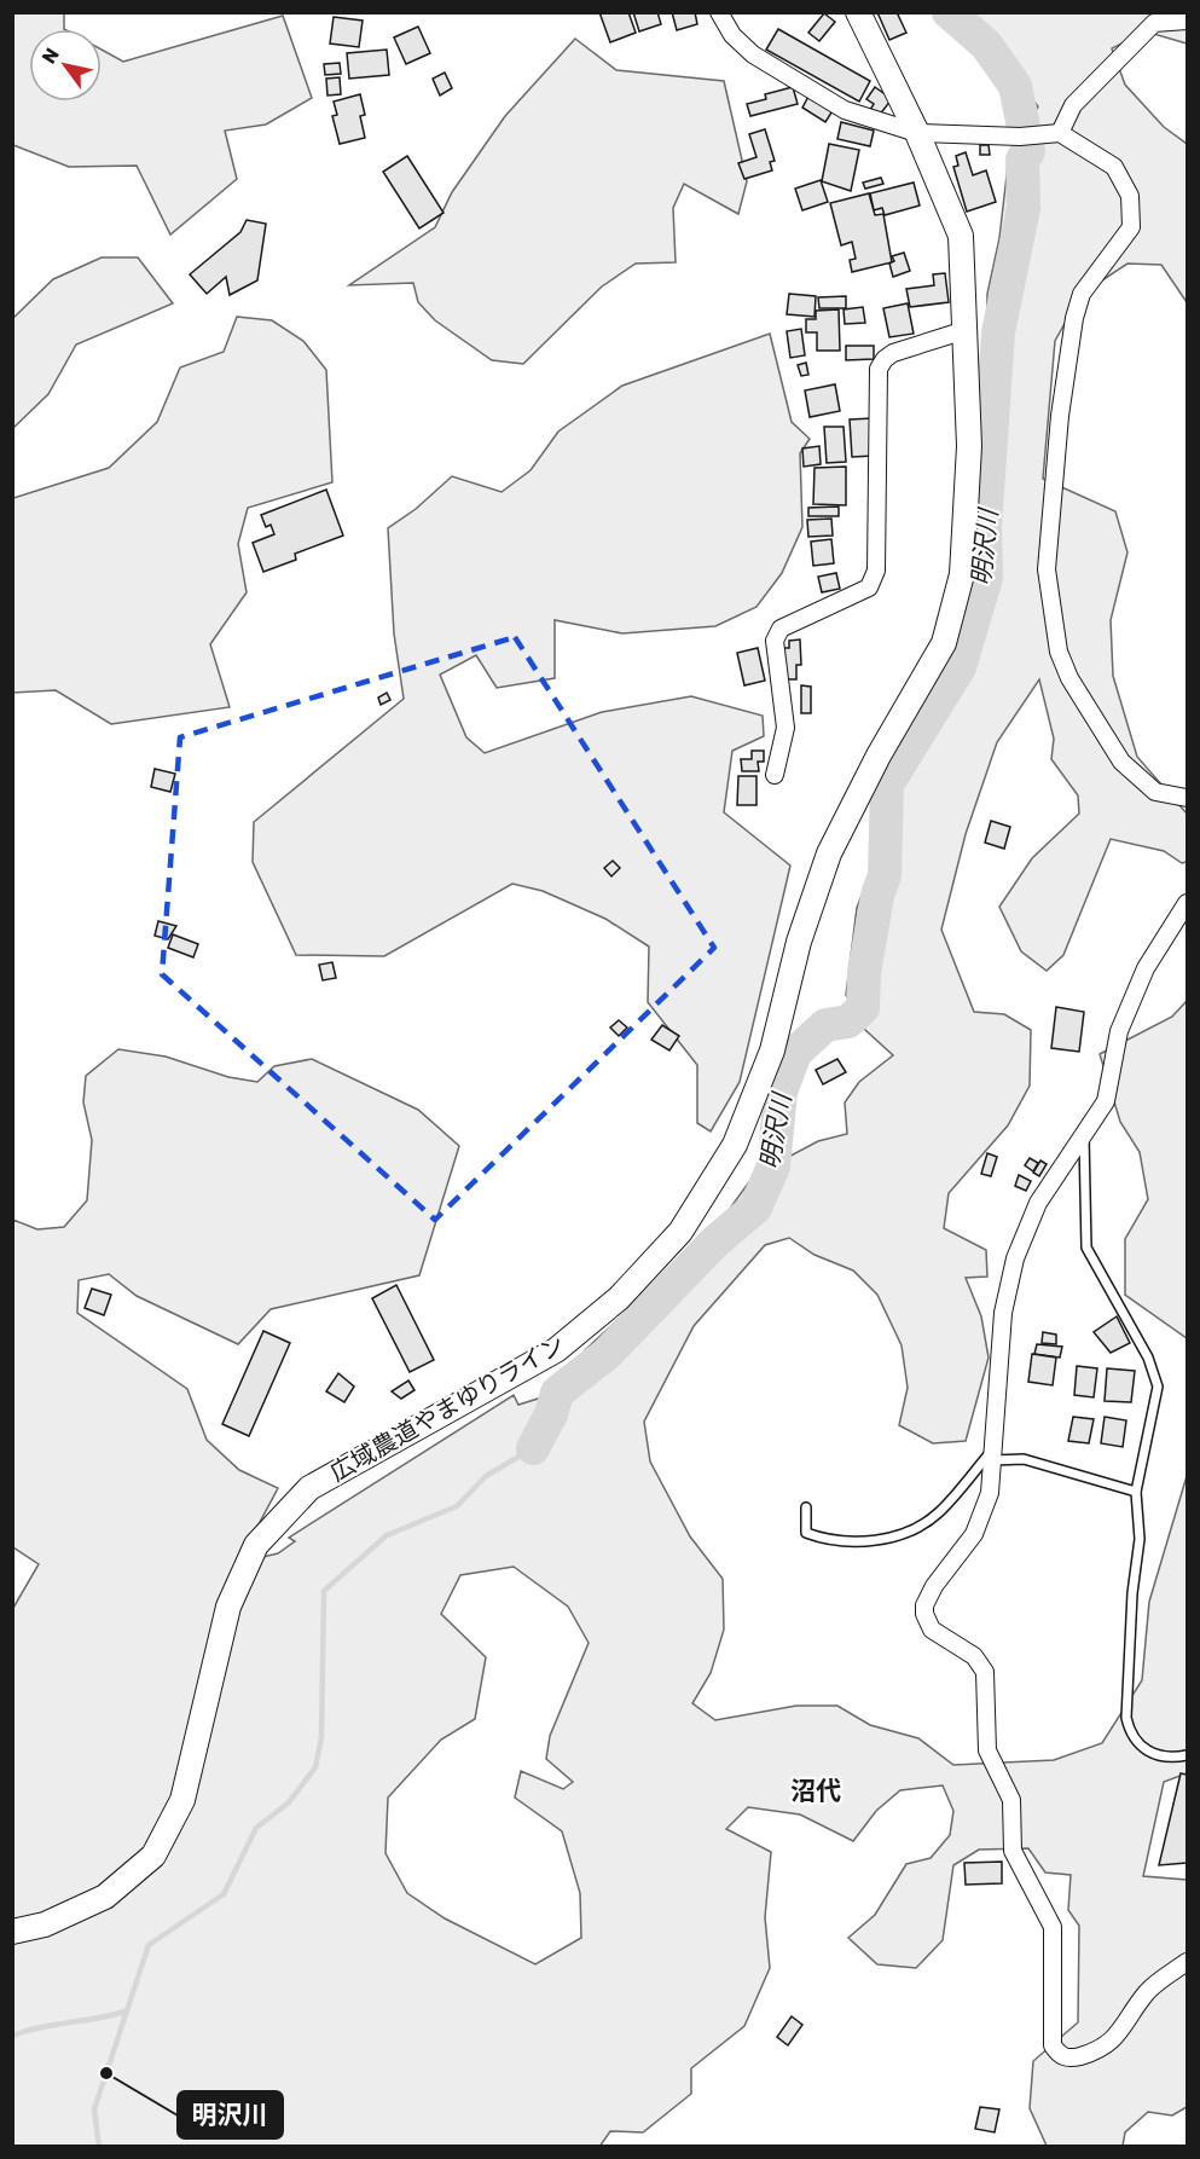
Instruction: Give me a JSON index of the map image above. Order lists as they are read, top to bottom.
{
  "streets": {
    "street": ["広域農道やまゆりライン"]
  },
  "districts": ["沼代"],
  "water": ["明沢川"],
  "places": ["明沢川"],
  "north": "top left"
}
